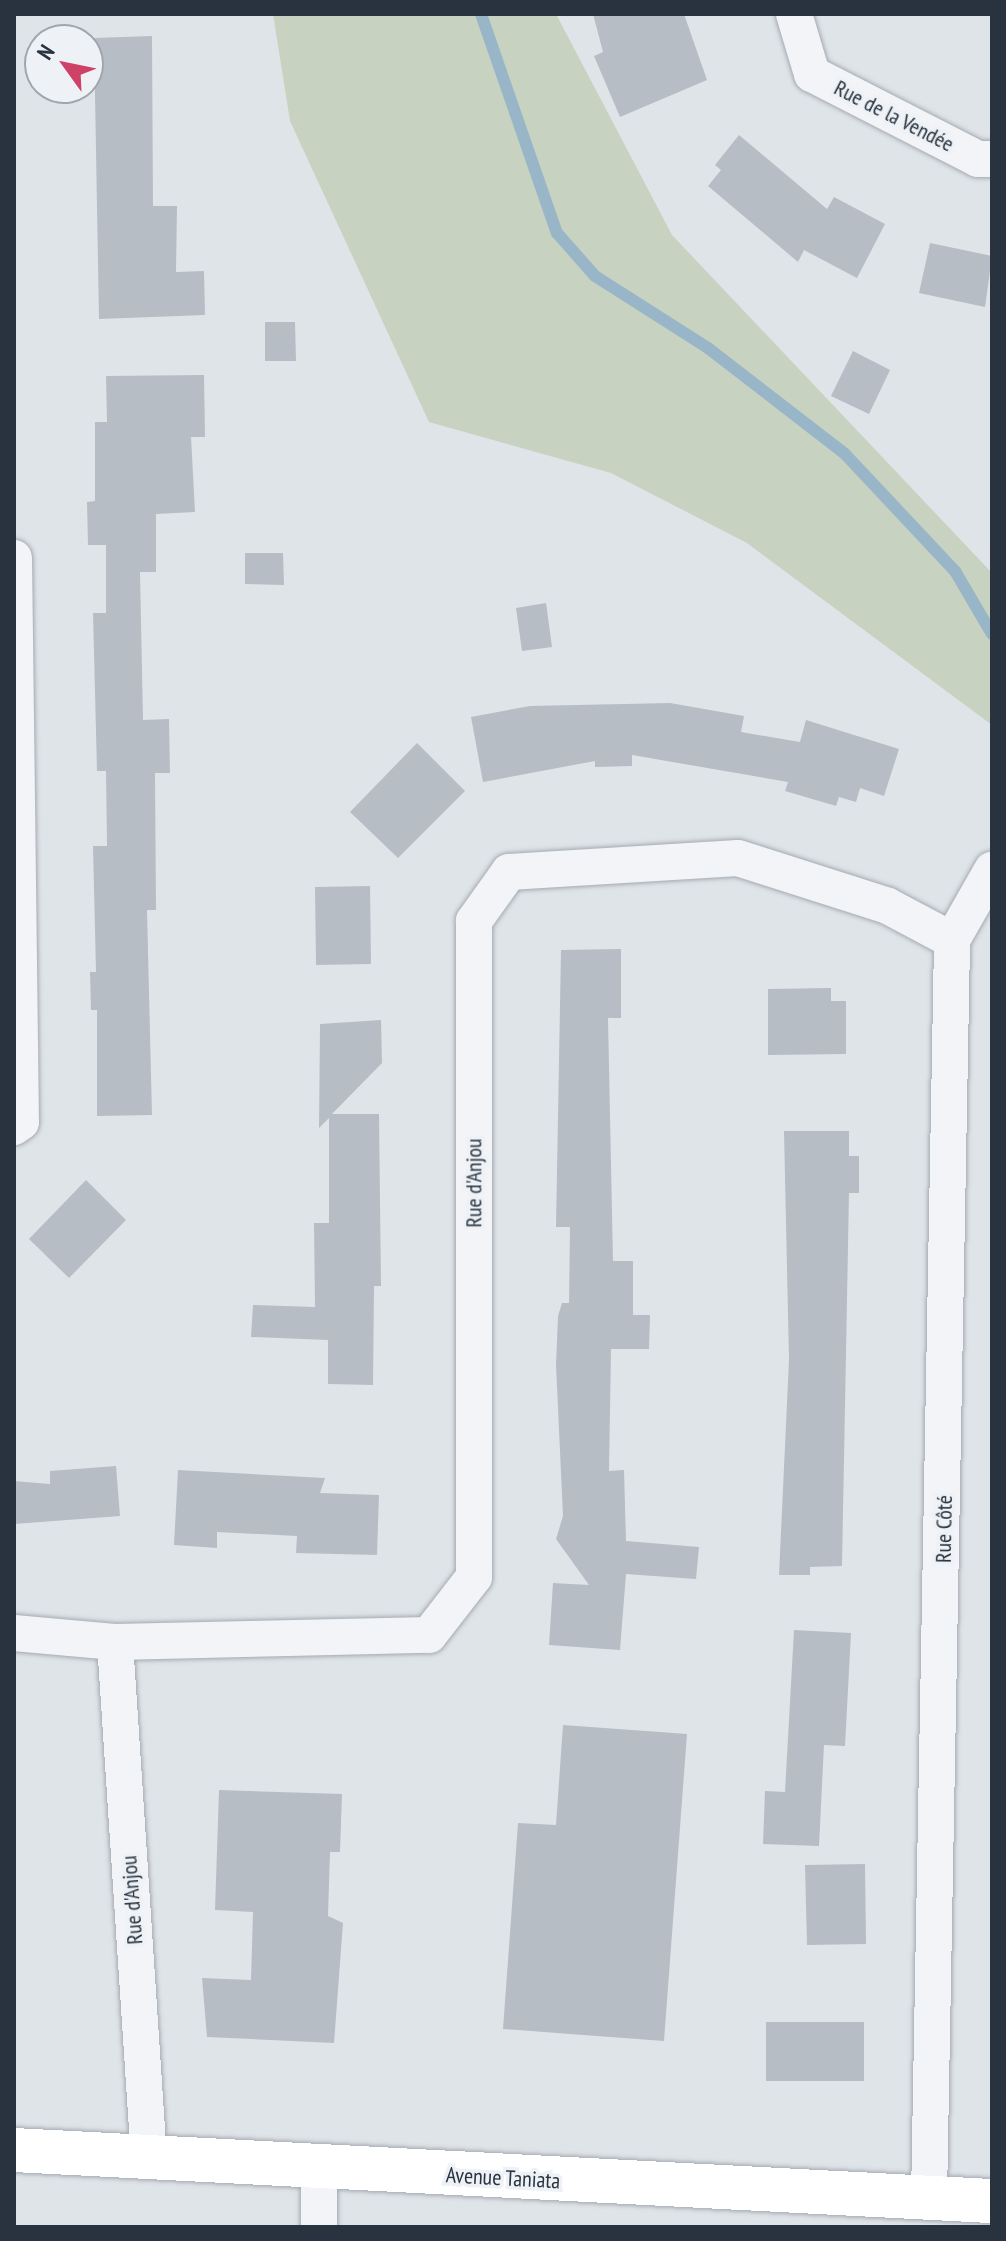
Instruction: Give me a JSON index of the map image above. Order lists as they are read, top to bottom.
{
  "streets": {
    "main road": ["Avenue Taniata"],
    "street": ["Rue de la Vendée", "Rue d'Anjou", "Rue Côté"]
  },
  "crossings": [
    ["Rue d'Anjou", "Rue Côté"],
    ["Rue d'Anjou", "Avenue Taniata"],
    ["Rue Côté", "Avenue Taniata"]
  ],
  "north": "top left"
}
